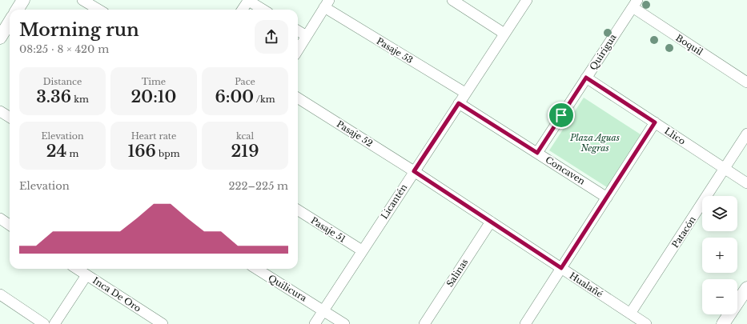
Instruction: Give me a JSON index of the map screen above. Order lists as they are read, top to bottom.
{
  "streets": {
    "street": [
      "Boquil",
      "Pasaje 53",
      "Quirigua",
      "Pasaje 52",
      "Llico",
      "Concaven",
      "Licantén",
      "Pasaje 51",
      "Patacón",
      "Salinas",
      "Hualañé",
      "Quilicura",
      "Inca De Oro"
    ]
  },
  "crossings": [
    ["Boquil", "Quirigua"],
    ["Pasaje 53", "Licantén"],
    ["Quirigua", "Llico"],
    ["Quirigua", "Concaven"],
    ["Pasaje 52", "Licantén"],
    ["Pasaje 52", "Hualañé"],
    ["Llico", "Patacón"],
    ["Concaven", "Licantén"],
    ["Licantén", "Pasaje 51"],
    ["Licantén", "Hualañé"],
    ["Licantén", "Quilicura"],
    ["Patacón", "Hualañé"],
    ["Salinas", "Hualañé"]
  ],
  "parks": ["Plaza Aguas Negras"],
  "page": {
    "heading": ["Morning run", "08:25 · 8 × 420 m"],
    "stats": [
      ["Distance", "3.36 km"],
      ["Time", "20:10"],
      ["Pace", "6:00 /km"],
      ["Elevation", "24 m"],
      ["Heart rate", "166 bpm"],
      ["kcal", "219"]
    ],
    "chart": ["Elevation", "222–225 m"],
    "map_buttons": ["+", "−"]
  }
}
